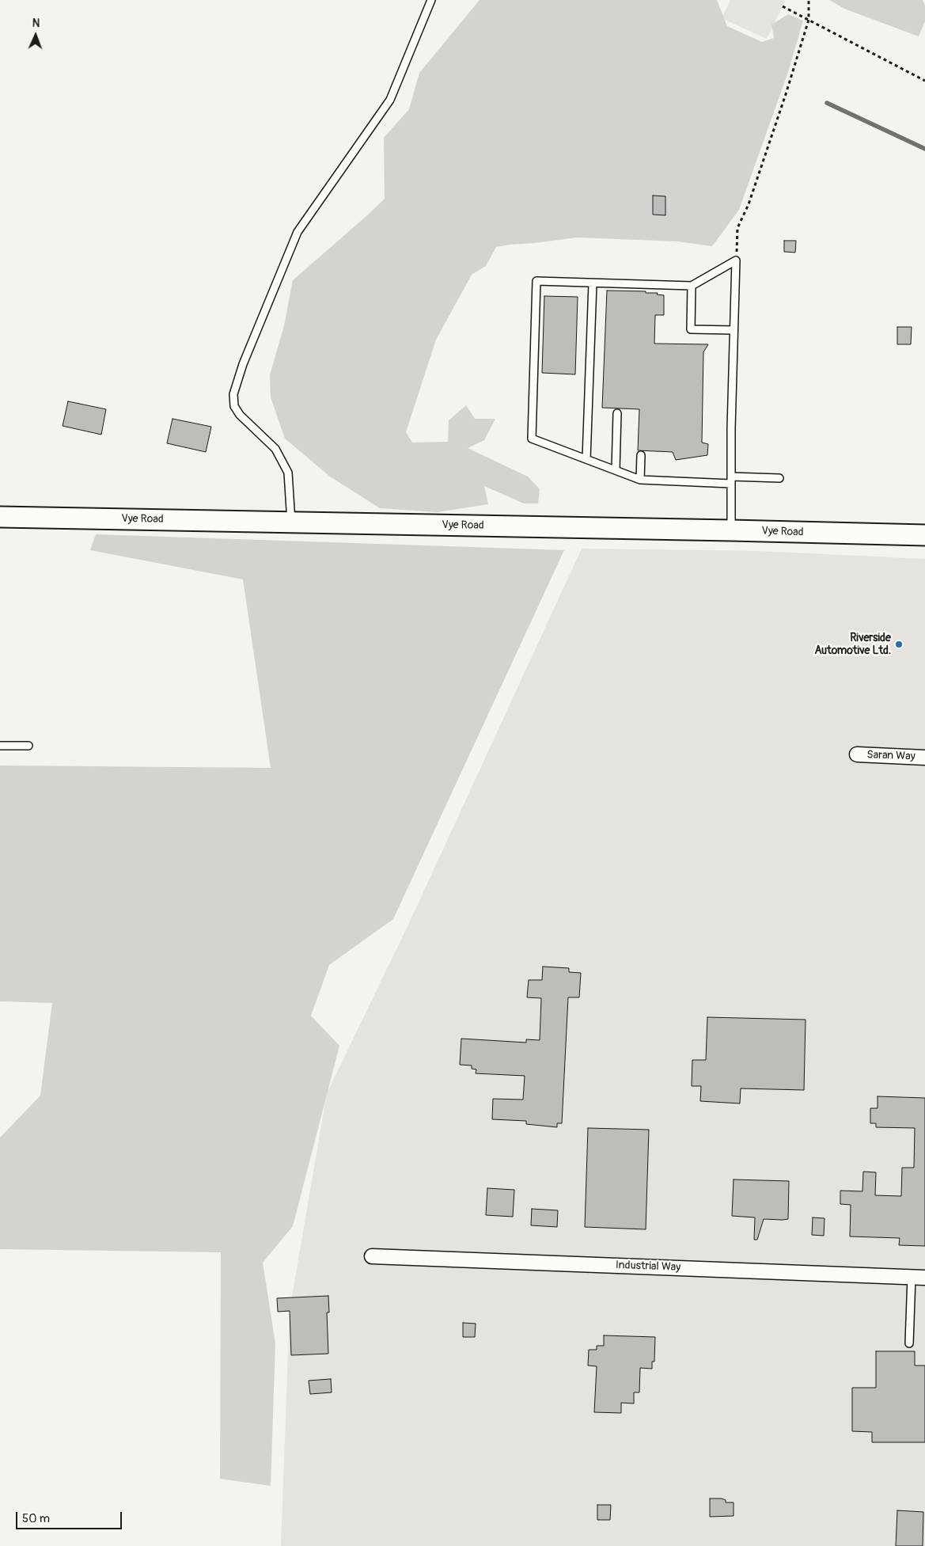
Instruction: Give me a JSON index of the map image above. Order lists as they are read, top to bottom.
{
  "streets": {
    "main road": ["Vye Road"],
    "street": ["Saran Way", "Industrial Way"]
  },
  "places": ["Riverside Automotive Ltd."],
  "scale_bar": "50 m",
  "north": "top"
}
